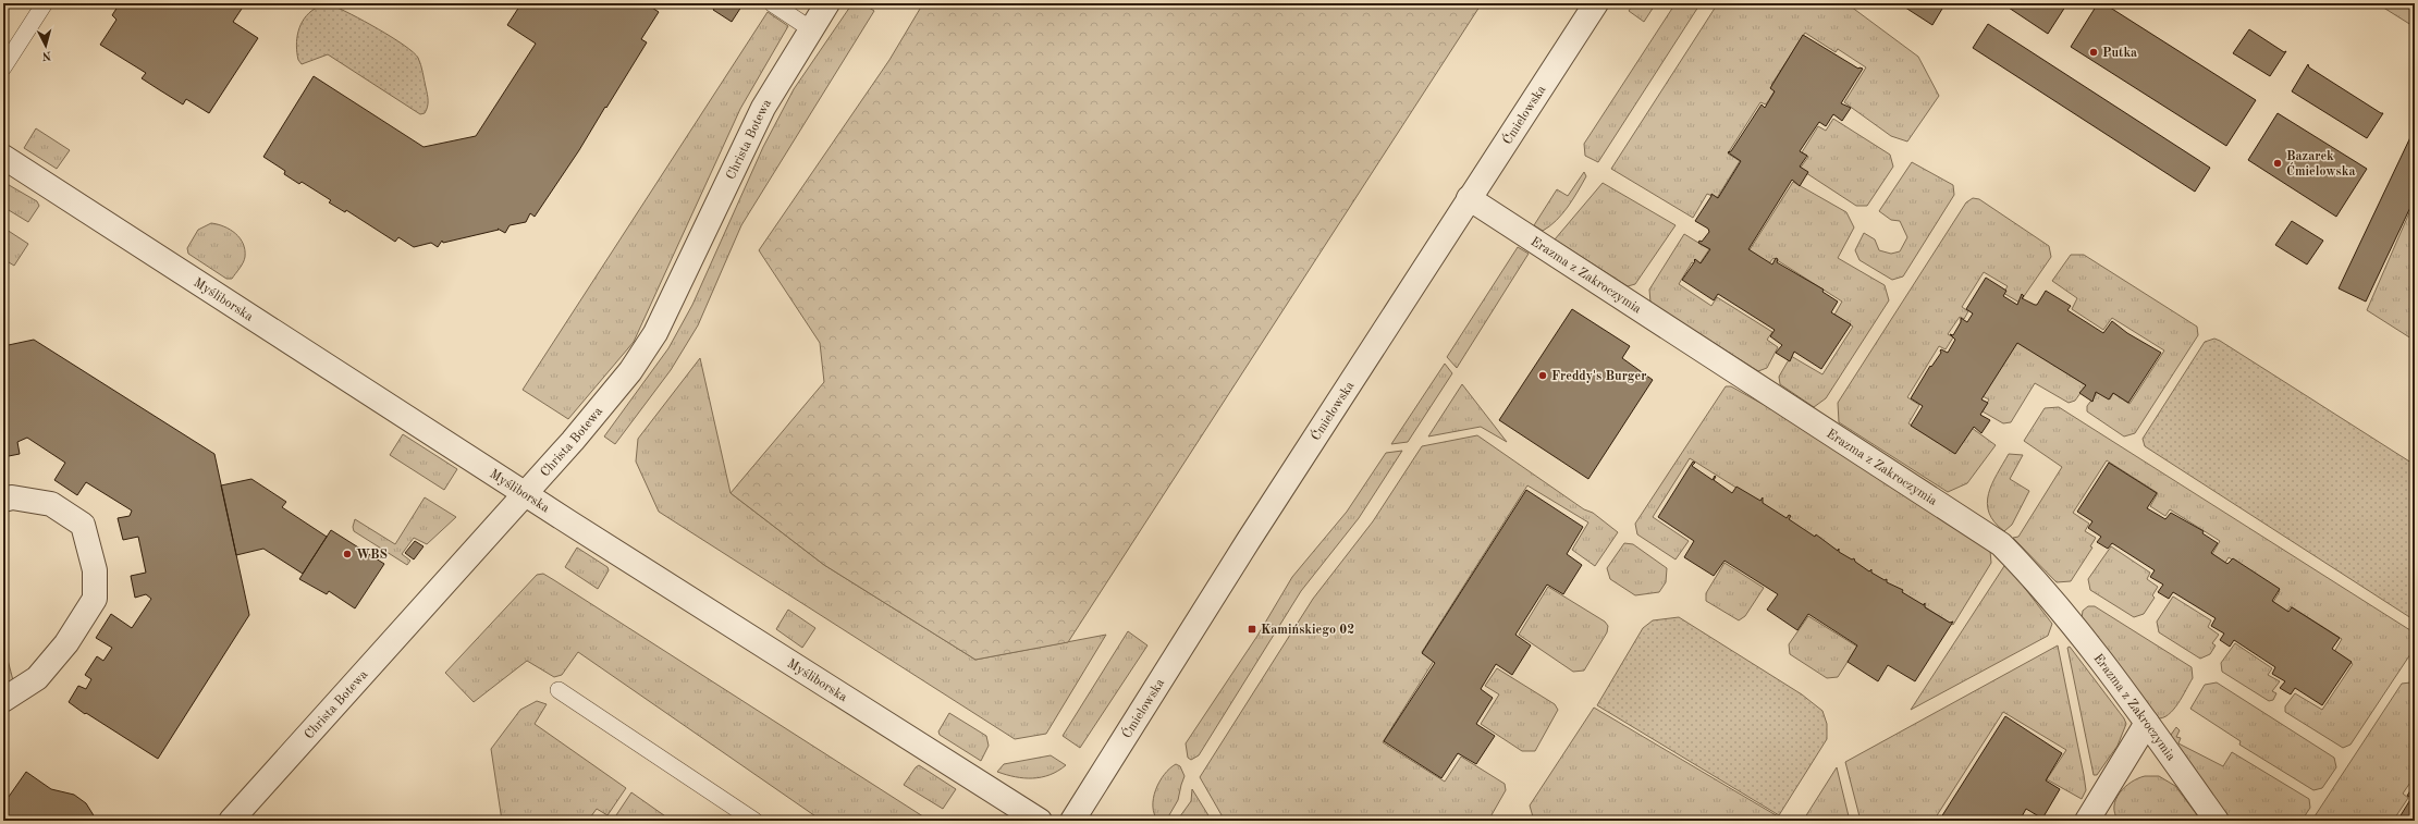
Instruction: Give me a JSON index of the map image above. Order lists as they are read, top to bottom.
{
  "streets": {
    "street": [
      "Ćmielowska",
      "Christa Botewa",
      "Erazma z Zakroczymia",
      "Myśliborska"
    ]
  },
  "crossings": [
    ["Ćmielowska", "Erazma z Zakroczymia"],
    ["Christa Botewa", "Myśliborska"]
  ],
  "places": {
    "other": [
      "Putka",
      "Bazarek Ćmielowska",
      "Freddy's Burger",
      "WBS"
    ],
    "transit": ["Kamińskiego 02"]
  },
  "north": "bottom"
}
